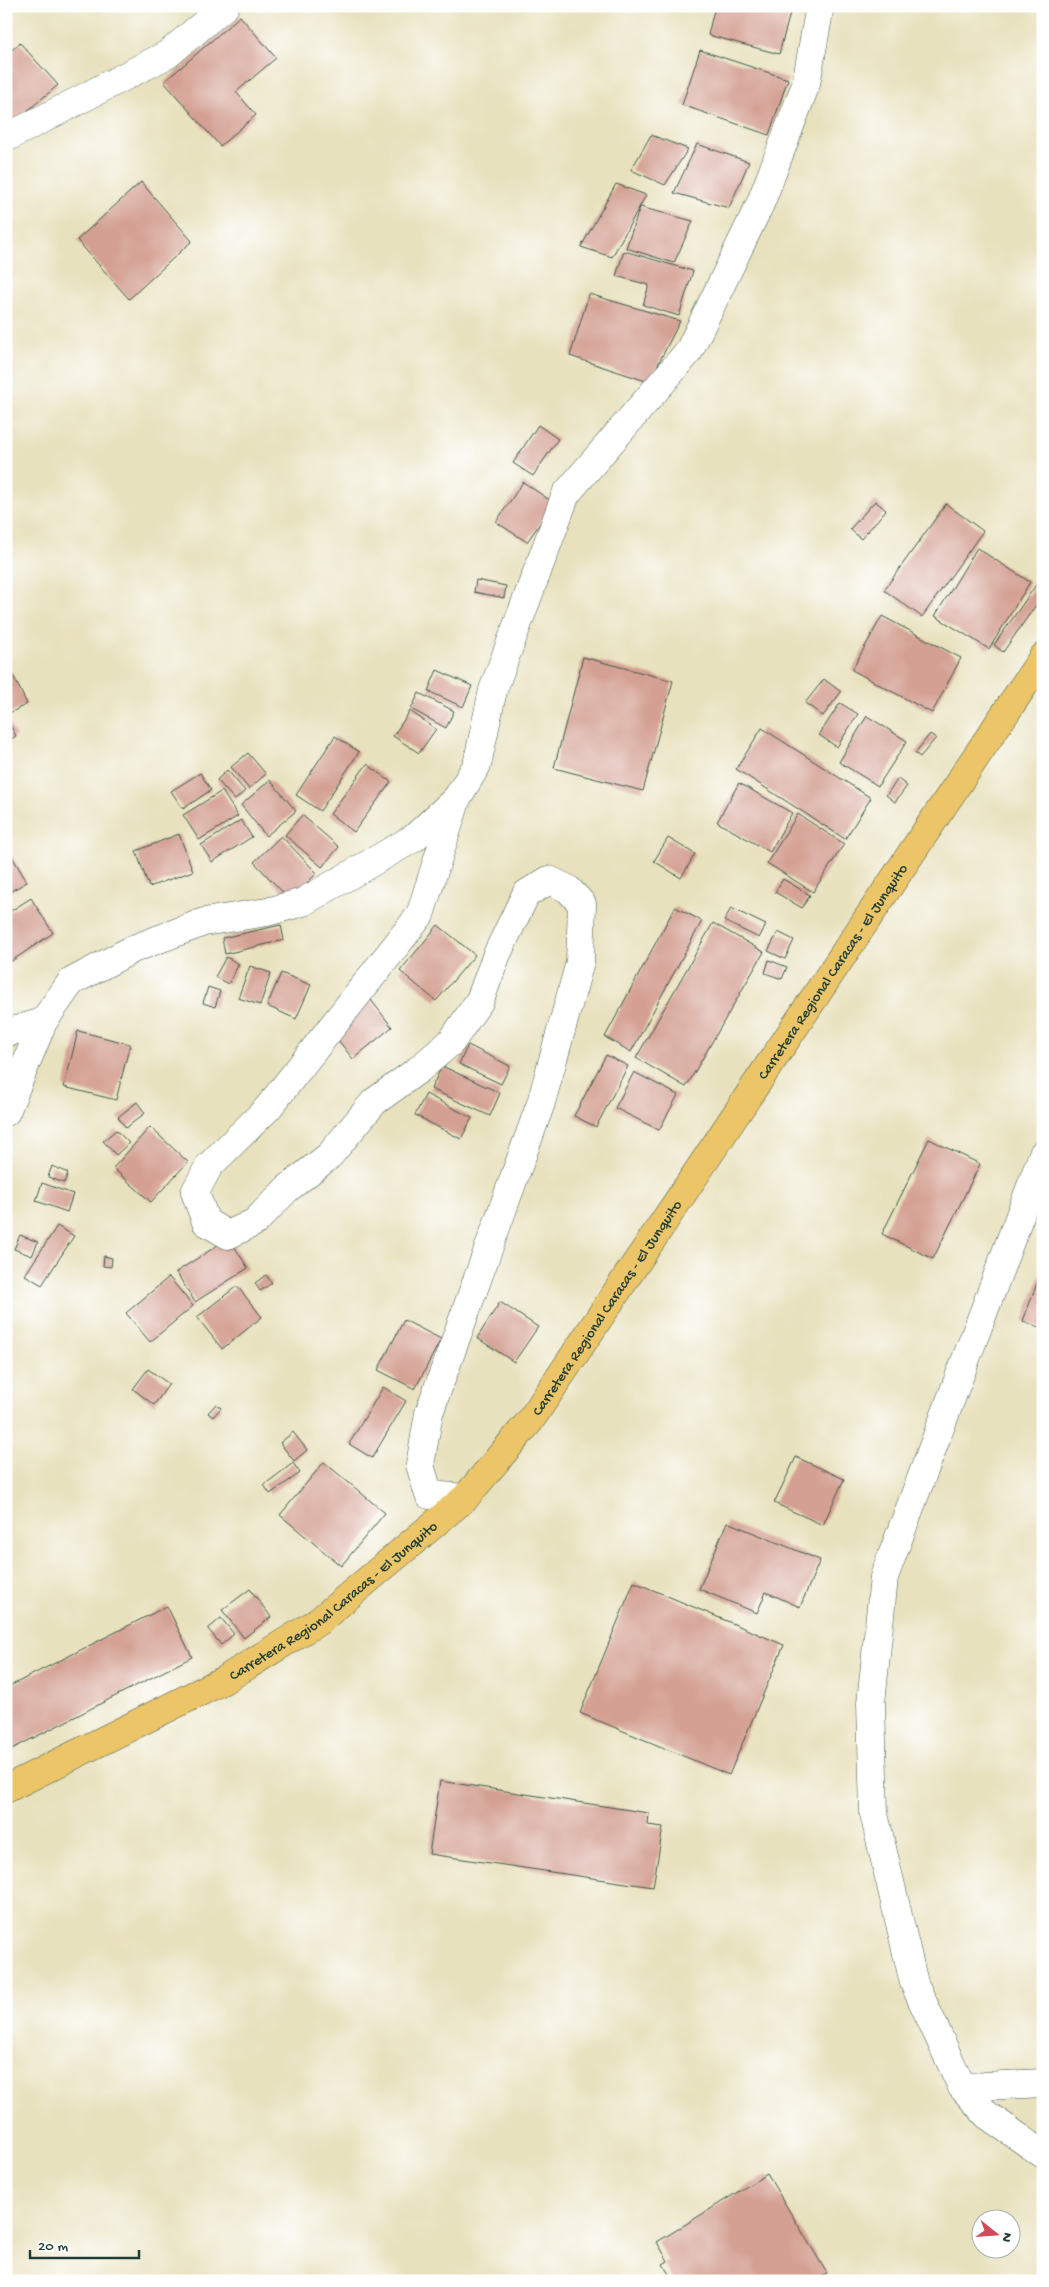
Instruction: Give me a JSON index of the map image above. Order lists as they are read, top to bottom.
{
  "streets": {
    "main road": ["Carretera Regional Caracas - El Junquito"]
  },
  "scale_bar": "20 m",
  "north": "right"
}
